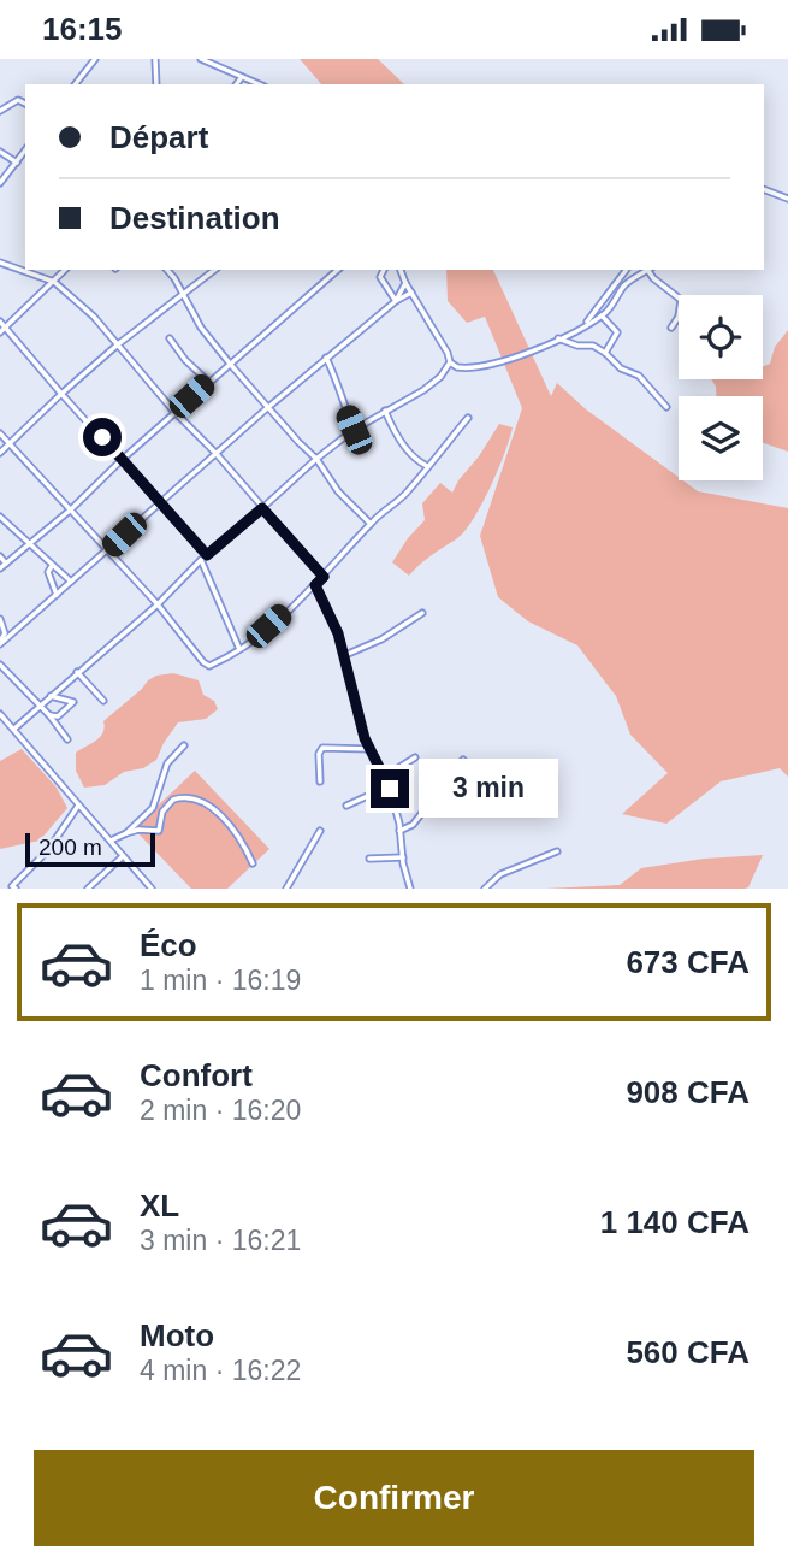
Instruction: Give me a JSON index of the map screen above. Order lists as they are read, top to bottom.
{
  "scale_bar": "200 m",
  "page": {
    "status": "16:15",
    "banner": ["Départ", "Destination"],
    "bubble": "3 min",
    "scale": "200 m",
    "list": [
      {
        "name": "Éco",
        "note": "1 min · 16:19",
        "value": "673 CFA"
      },
      {
        "name": "Confort",
        "note": "2 min · 16:20",
        "value": "908 CFA"
      },
      {
        "name": "XL",
        "note": "3 min · 16:21",
        "value": "1 140 CFA"
      },
      {
        "name": "Moto",
        "note": "4 min · 16:22",
        "value": "560 CFA"
      }
    ],
    "buttons": "Confirmer"
  }
}
